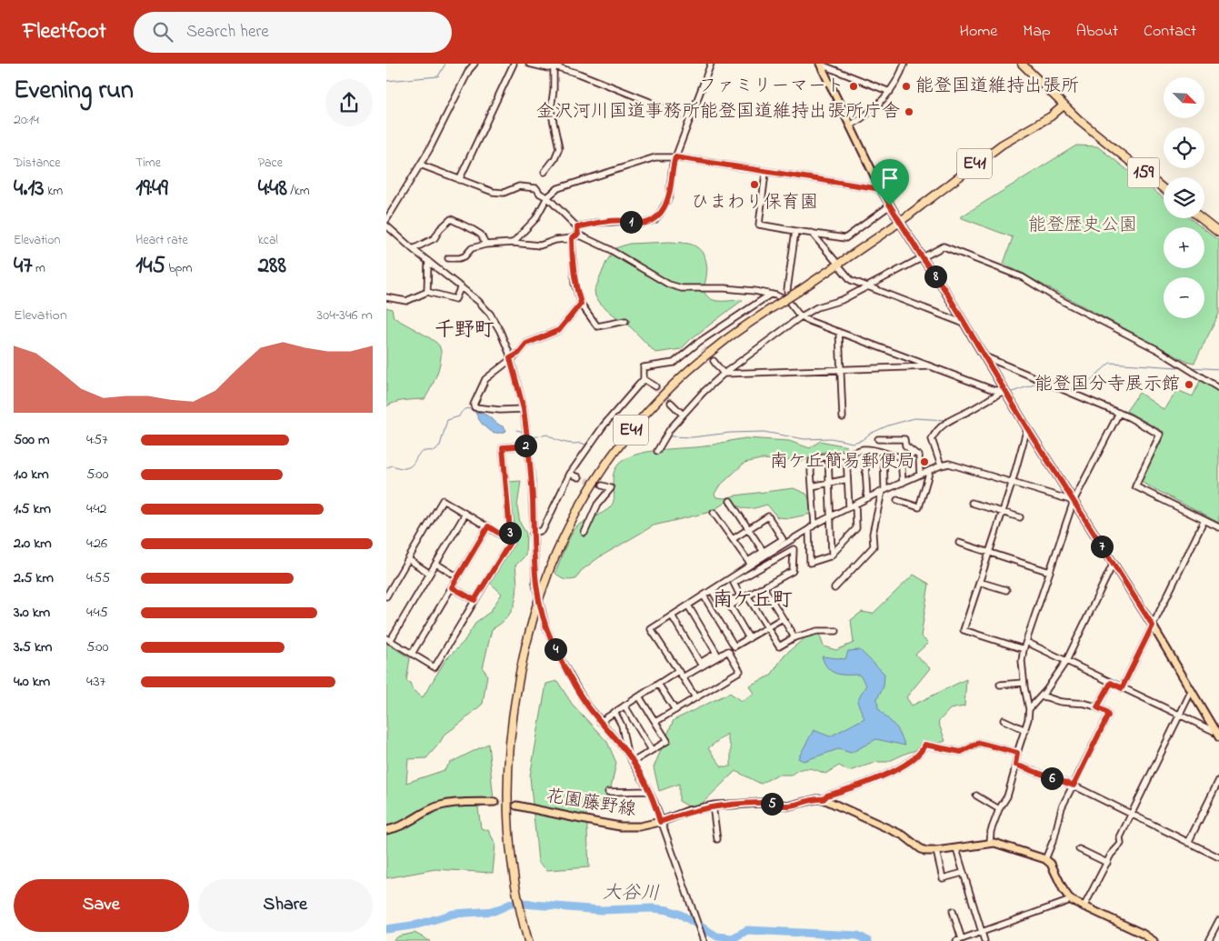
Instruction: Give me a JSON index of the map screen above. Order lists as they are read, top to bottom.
{
  "streets": {
    "highway": ["E41", "159"],
    "main road": ["花園藤野線"]
  },
  "crossings": [
    ["E41", "159"]
  ],
  "districts": ["千野町", "南ケ丘町"],
  "water": ["大谷川"],
  "parks": ["能登歴史公園"],
  "places": [
    "ファミリーマート",
    "能登国道維持出張所",
    "金沢河川国道事務所能登国道維持出張所庁舎",
    "ひまわり保育園",
    "能登国分寺展示館",
    "南ケ丘簡易郵便局"
  ],
  "north": "bottom right",
  "page": {
    "header": "Fleetfoot",
    "search": "Search here",
    "nav": [
      "Home",
      "Map",
      "About",
      "Contact"
    ],
    "heading": ["Evening run", "20:14"],
    "map_buttons": ["+", "−"],
    "stats": [
      ["Distance", "4.13 km"],
      ["Time", "19:49"],
      ["Pace", "4:48 /km"],
      ["Elevation", "47 m"],
      ["Heart rate", "145 bpm"],
      ["kcal", "288"]
    ],
    "pins": [
      "1",
      "8",
      "2",
      "3",
      "7",
      "4",
      "6",
      "5"
    ],
    "chart": ["Elevation", "304–346 m"],
    "list": [
      {
        "name": "500 m",
        "note": "4:57"
      },
      {
        "name": "1.0 km",
        "note": "5:00"
      },
      {
        "name": "1.5 km",
        "note": "4:42"
      },
      {
        "name": "2.0 km",
        "note": "4:26"
      },
      {
        "name": "2.5 km",
        "note": "4:55"
      },
      {
        "name": "3.0 km",
        "note": "4:45"
      },
      {
        "name": "3.5 km",
        "note": "5:00"
      },
      {
        "name": "4.0 km",
        "note": "4:37"
      }
    ],
    "buttons": ["Save", "Share"]
  }
}
